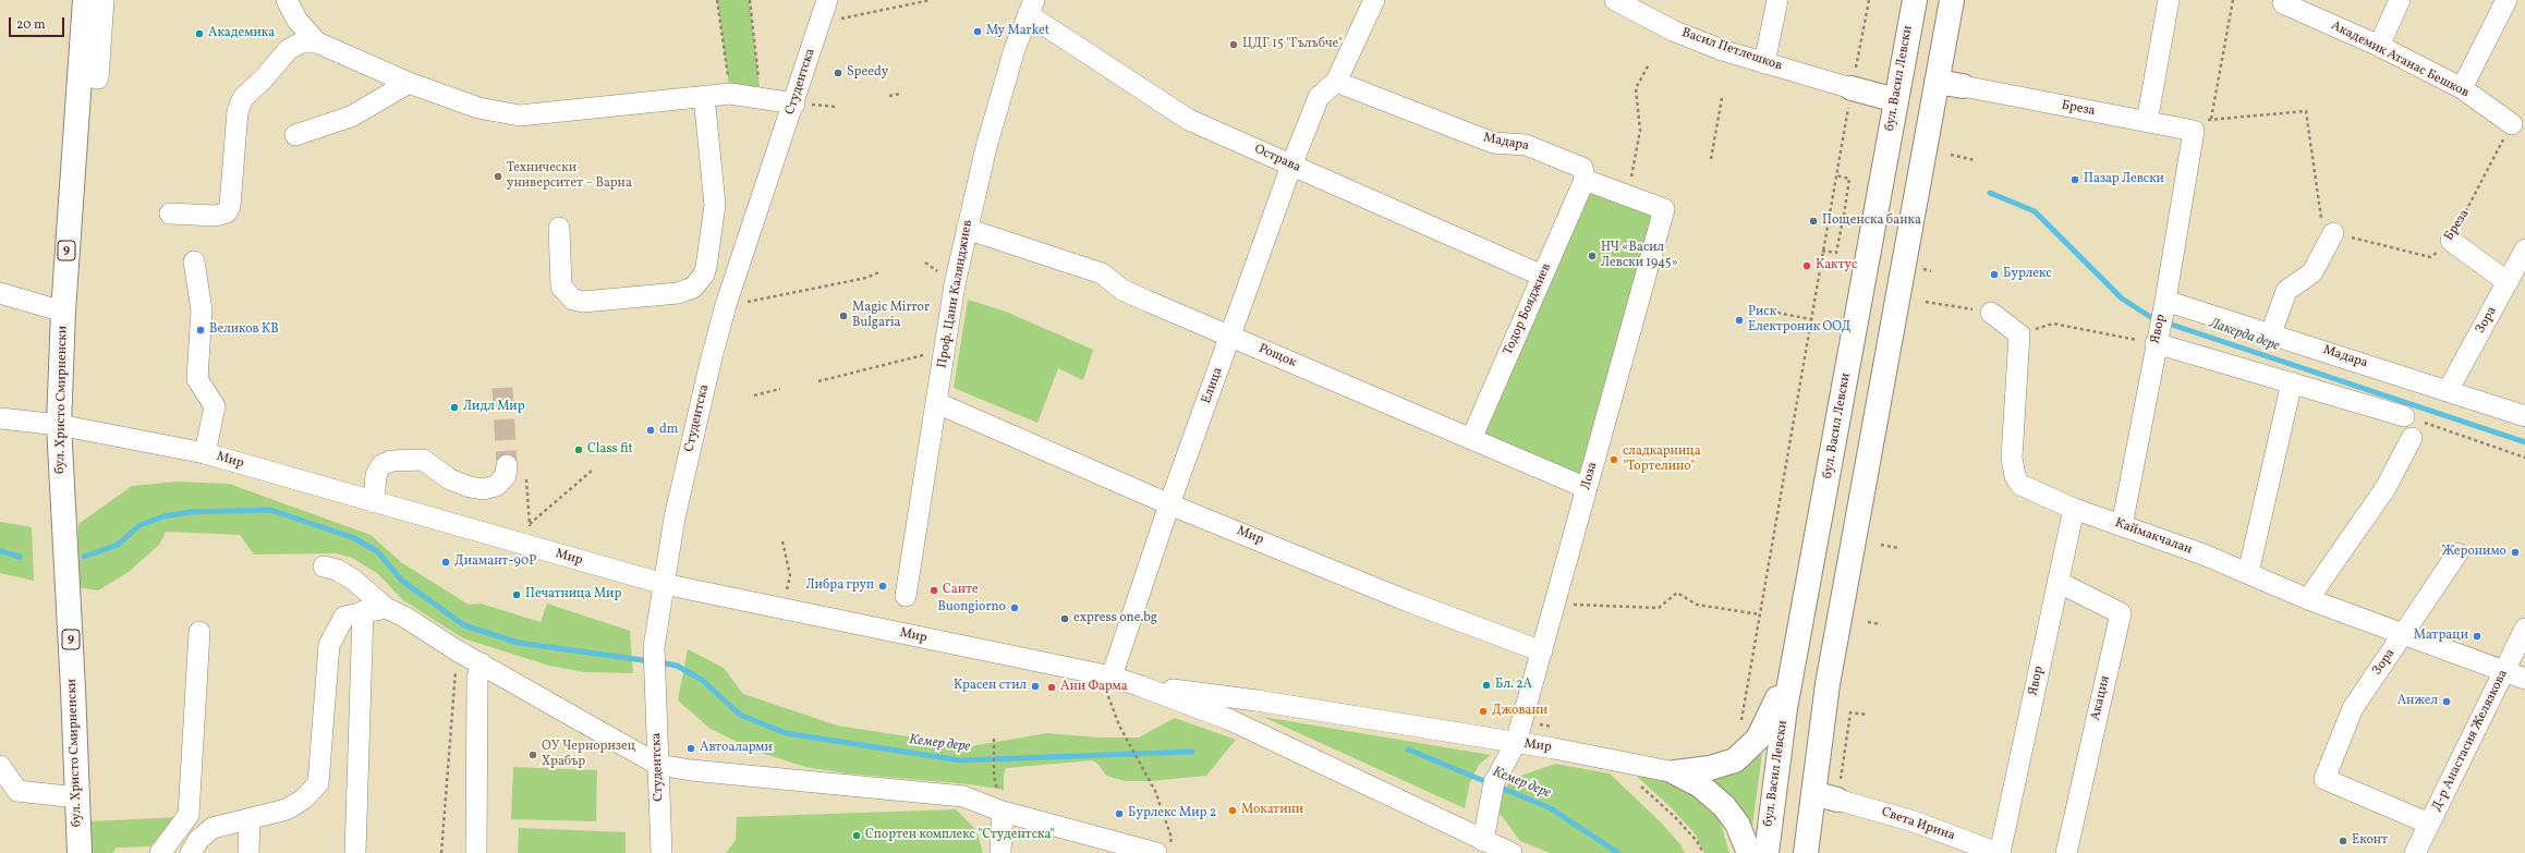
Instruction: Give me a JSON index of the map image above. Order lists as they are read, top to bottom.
{
  "streets": {
    "main road": ["бул. Васил Левски", "9", "бул. Христо Смирненски"],
    "street": [
      "Васил Петлешков",
      "Академик Атанас Бешков",
      "Студентска",
      "Бреза",
      "Мадара",
      "Острава",
      "Проф. Цани Калянджиев",
      "Тодор Бояджиев",
      "Зора",
      "Явор",
      "Рощок",
      "Елица",
      "Мир",
      "Лоза",
      "Каймакчалан",
      "Акация",
      "Д-р Анастасия Желязкова",
      "Света Ирина"
    ]
  },
  "crossings": [
    ["Академик Атанас Бешков", "Бреза"],
    ["Студентска", "Мир"],
    ["Бреза", "Явор"],
    ["Мадара", "Тодор Бояджиев"],
    ["Мадара", "Зора"],
    ["Мадара", "Явор"],
    ["Мадара", "Елица"],
    ["Острава", "Проф. Цани Калянджиев"],
    ["Острава", "Тодор Бояджиев"],
    ["Острава", "Елица"],
    ["Проф. Цани Калянджиев", "Рощок"],
    ["Проф. Цани Калянджиев", "Мир"],
    ["Тодор Бояджиев", "Рощок"],
    ["Зора", "Каймакчалан"],
    ["Зора", "Д-р Анастасия Желязкова"],
    ["Явор", "Каймакчалан"],
    ["Явор", "Акация"],
    ["Явор", "Света Ирина"],
    ["Рощок", "Елица"],
    ["Рощок", "Лоза"],
    ["Елица", "Мир"],
    ["бул. Христо Смирненски", "Мир"],
    ["Мир", "Лоза"],
    ["Каймакчалан", "Д-р Анастасия Желязкова"]
  ],
  "water": ["Лакерда дере", "Кемер дере"],
  "places": [
    "My Market",
    "Академика",
    "ЦДГ 15 \"Гълъбче\"",
    "Speedy",
    "Технически университет – Варна",
    "Пазар Левски",
    "Пощенска банка",
    "НЧ «Васил Левски 1945»",
    "Кактус",
    "Бурлекс",
    "Magic Mirror Bulgaria",
    "Риск Електроник ООД",
    "Великов КВ",
    "Лидл Мир",
    "dm",
    "Class fit",
    "сладкарница \"Тортелино\"",
    "Жеронимо",
    "Диамант-90Р",
    "Либра груп",
    "Санте",
    "Печатница Мир",
    "Buongiorno",
    "express one.bg",
    "Матраци",
    "Бл. 2А",
    "Красен стил",
    "Ани Фарма",
    "Анжел",
    "Джовани",
    "Автоаларми",
    "ОУ Черноризец Храбър",
    "Мокатини",
    "Бурлекс Мир 2",
    "Спортен комплекс \"Студентска\"",
    "Еконт"
  ],
  "scale_bar": "20 m"
}
